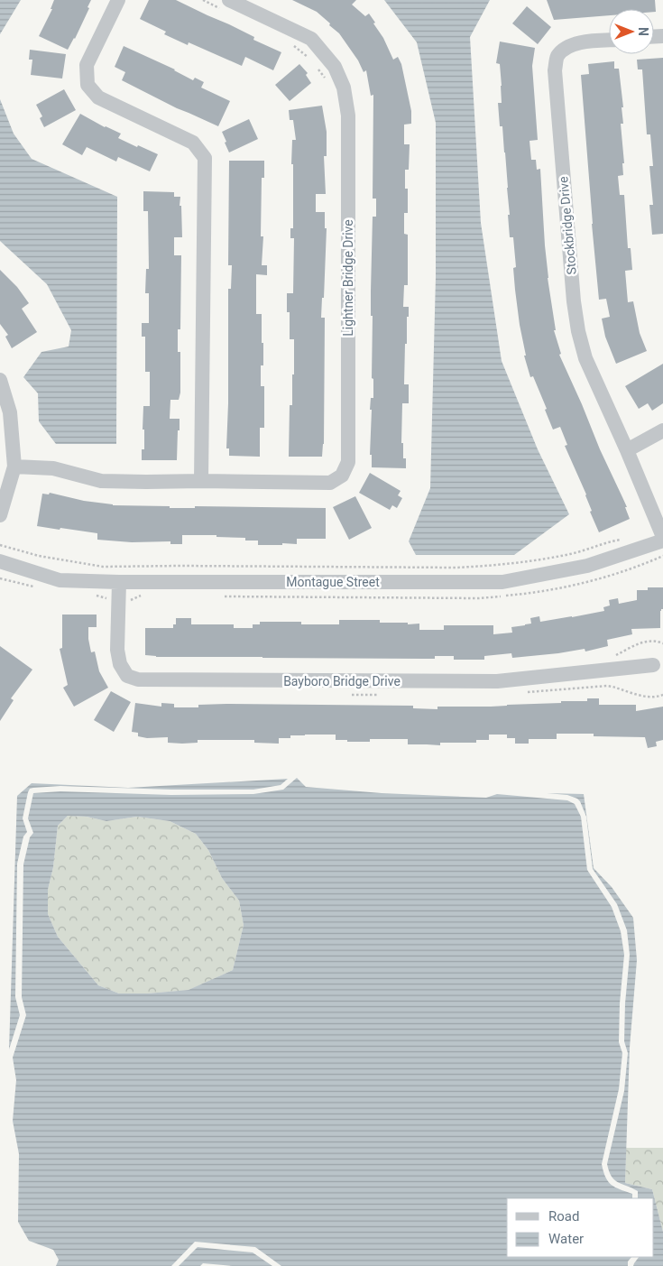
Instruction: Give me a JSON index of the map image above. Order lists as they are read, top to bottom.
{
  "streets": {
    "street": [
      "Stockbridge Drive",
      "Lightner Bridge Drive",
      "Montague Street",
      "Bayboro Bridge Drive"
    ]
  },
  "crossings": [
    ["Montague Street", "Bayboro Bridge Drive"]
  ],
  "legend": ["Road", "Water"],
  "north": "right"
}
